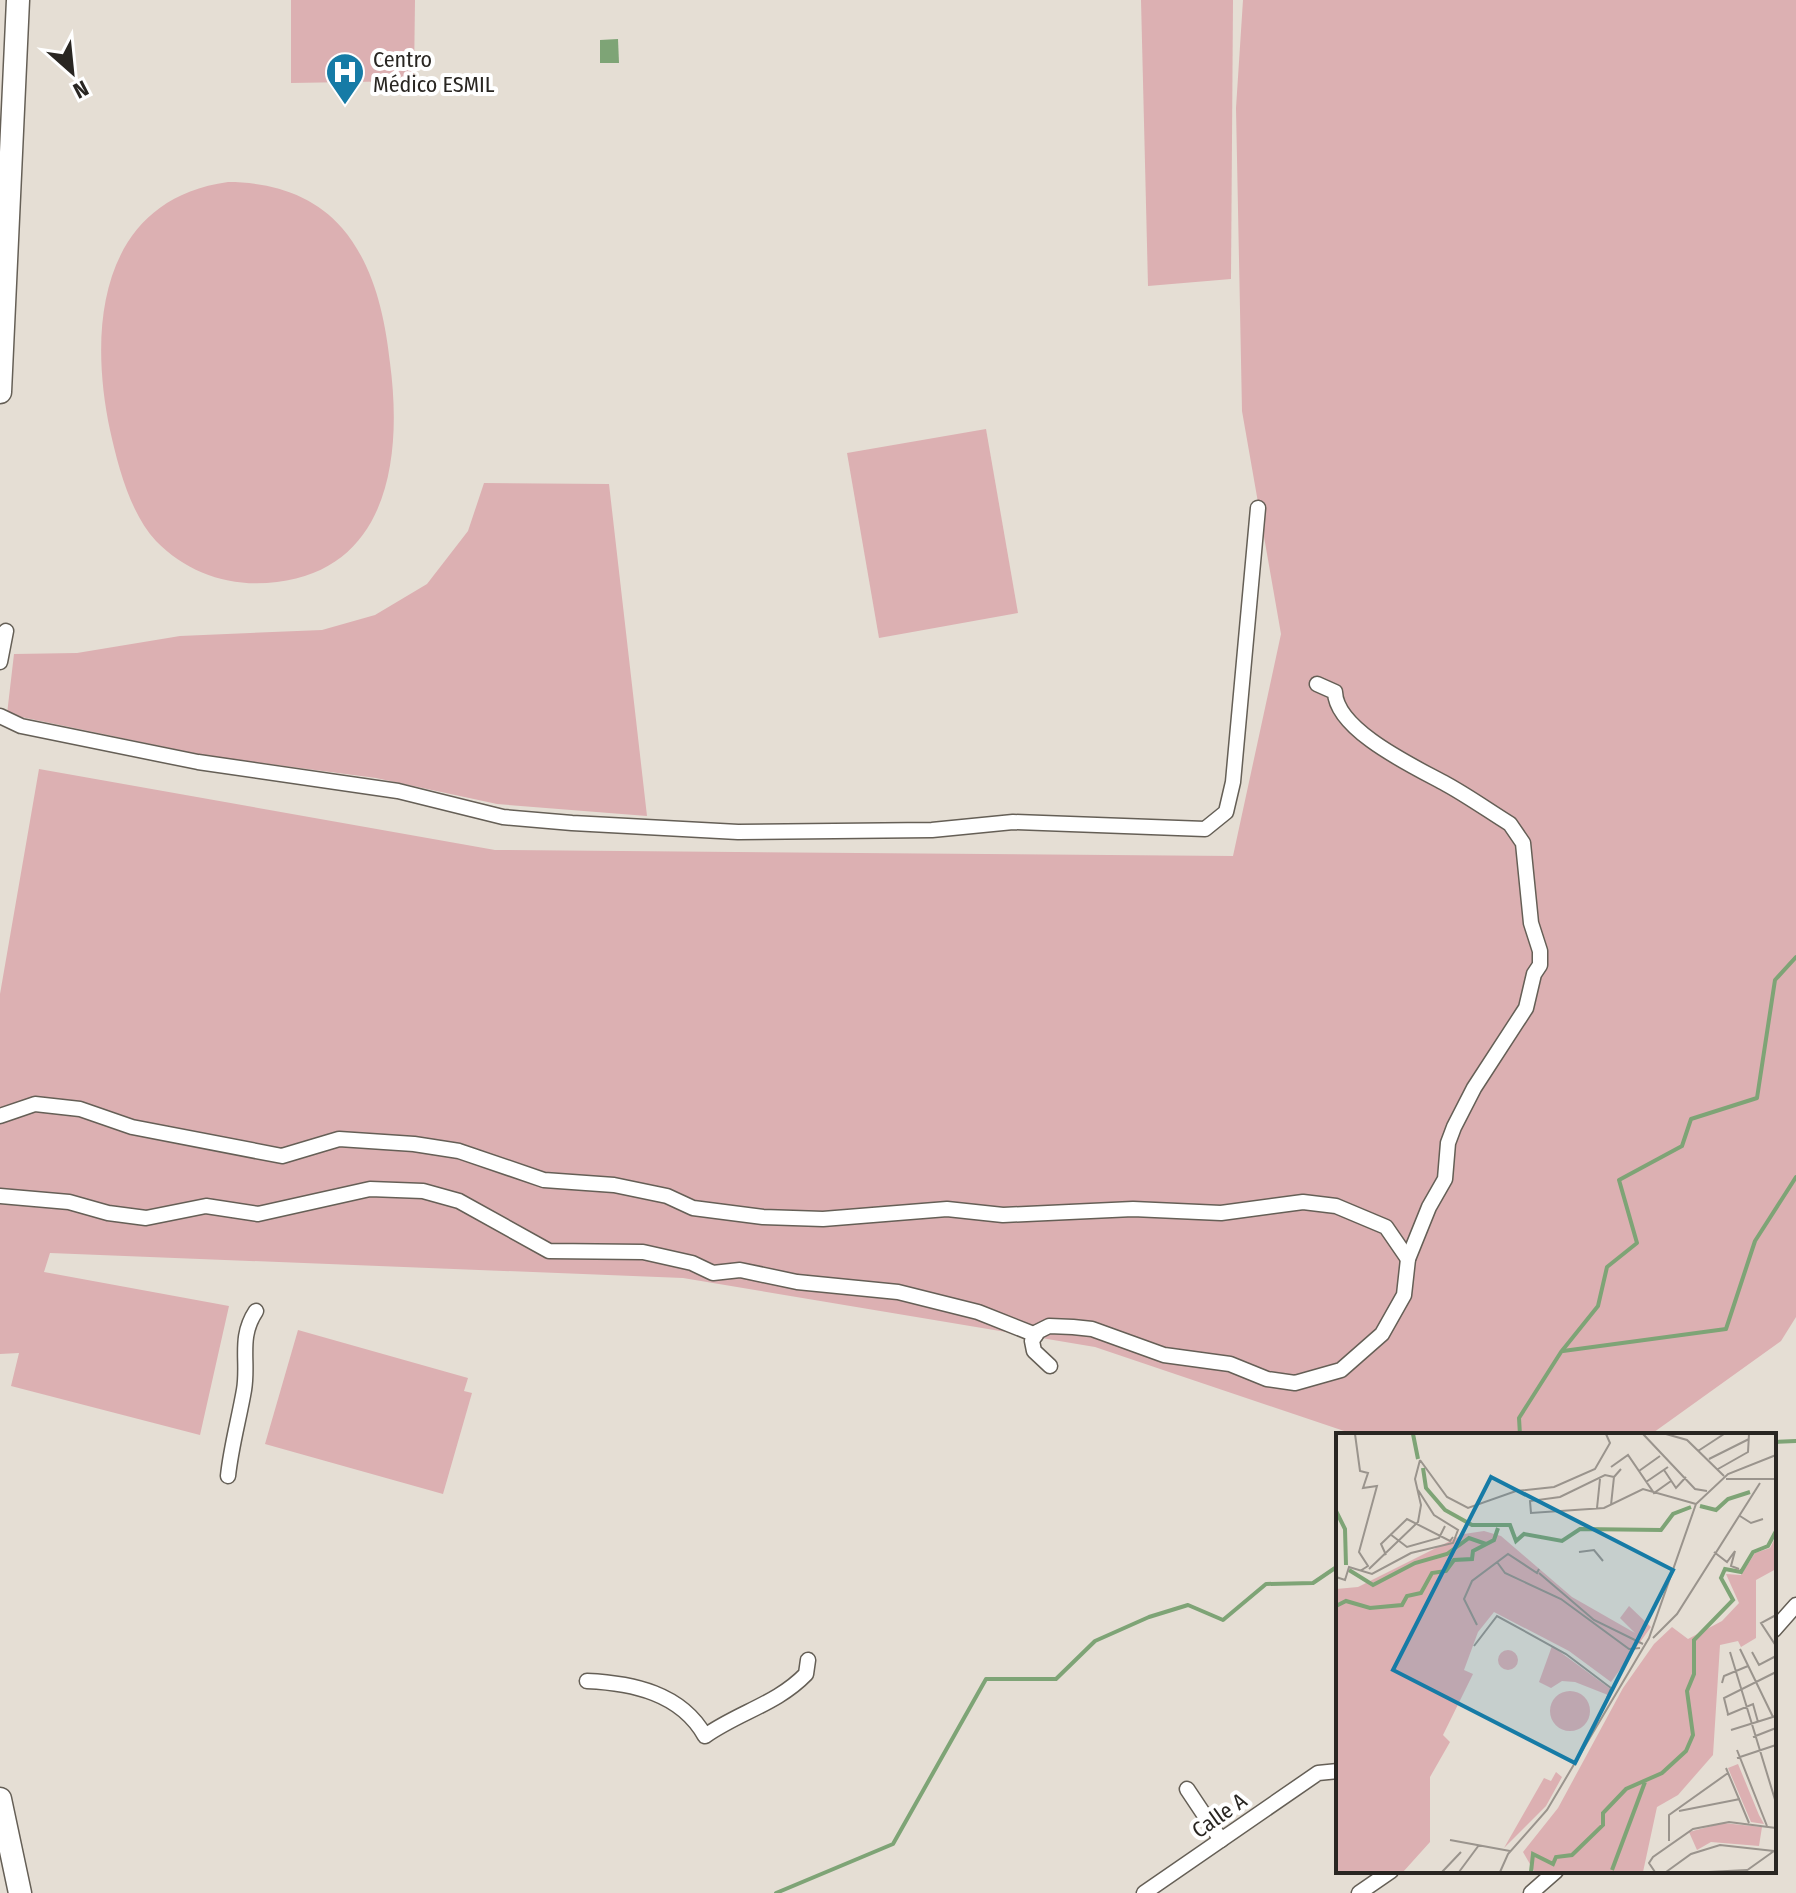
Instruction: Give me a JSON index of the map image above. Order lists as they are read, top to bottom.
{
  "streets": {
    "street": ["Calle A"]
  },
  "places": {
    "hospital": ["Centro Médico ESMIL"]
  },
  "north": "bottom right"
}
